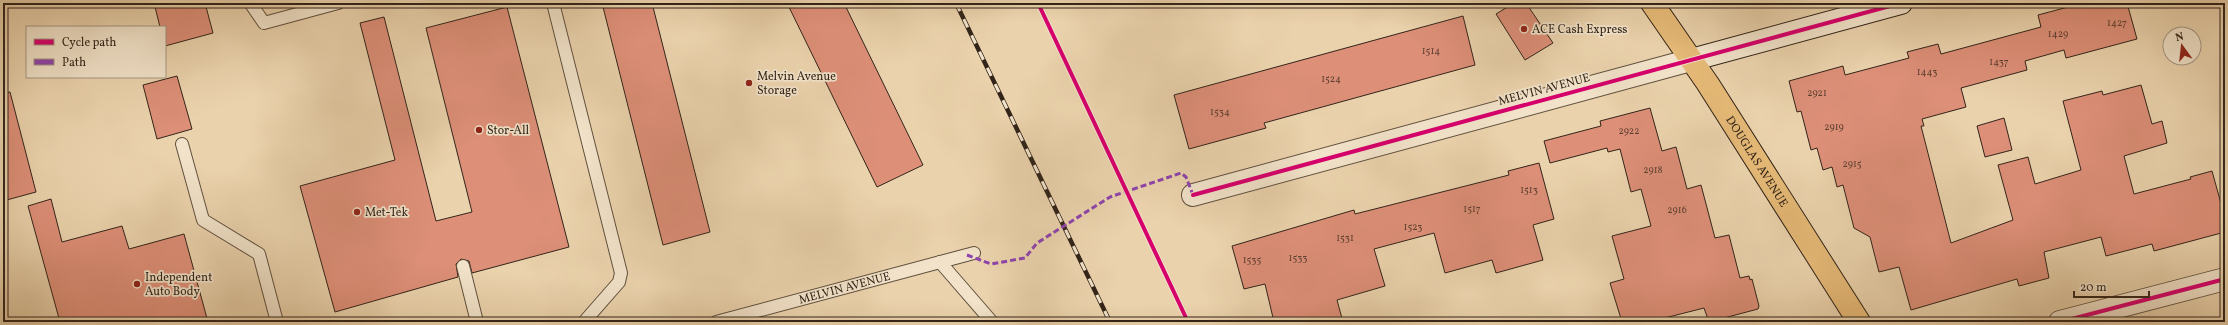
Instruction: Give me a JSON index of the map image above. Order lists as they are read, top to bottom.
{
  "streets": {
    "main road": ["DOUGLAS AVENUE"],
    "street": ["MELVIN AVENUE"]
  },
  "crossings": [
    ["MELVIN AVENUE", "DOUGLAS AVENUE"]
  ],
  "places": [
    "ACE Cash Express",
    "Melvin Avenue Storage",
    "Stor-All",
    "Met-Tek",
    "Independent Auto Body"
  ],
  "house_numbers": [
    "1427",
    "1429",
    "1514",
    "1437",
    "1443",
    "1524",
    "2921",
    "1534",
    "2919",
    "2922",
    "2915",
    "2918",
    "1513",
    "1517",
    "2916",
    "1523",
    "1531",
    "1533",
    "1535"
  ],
  "legend": ["Cycle path", "Path"],
  "scale_bar": "20 m",
  "north": "top"
}
